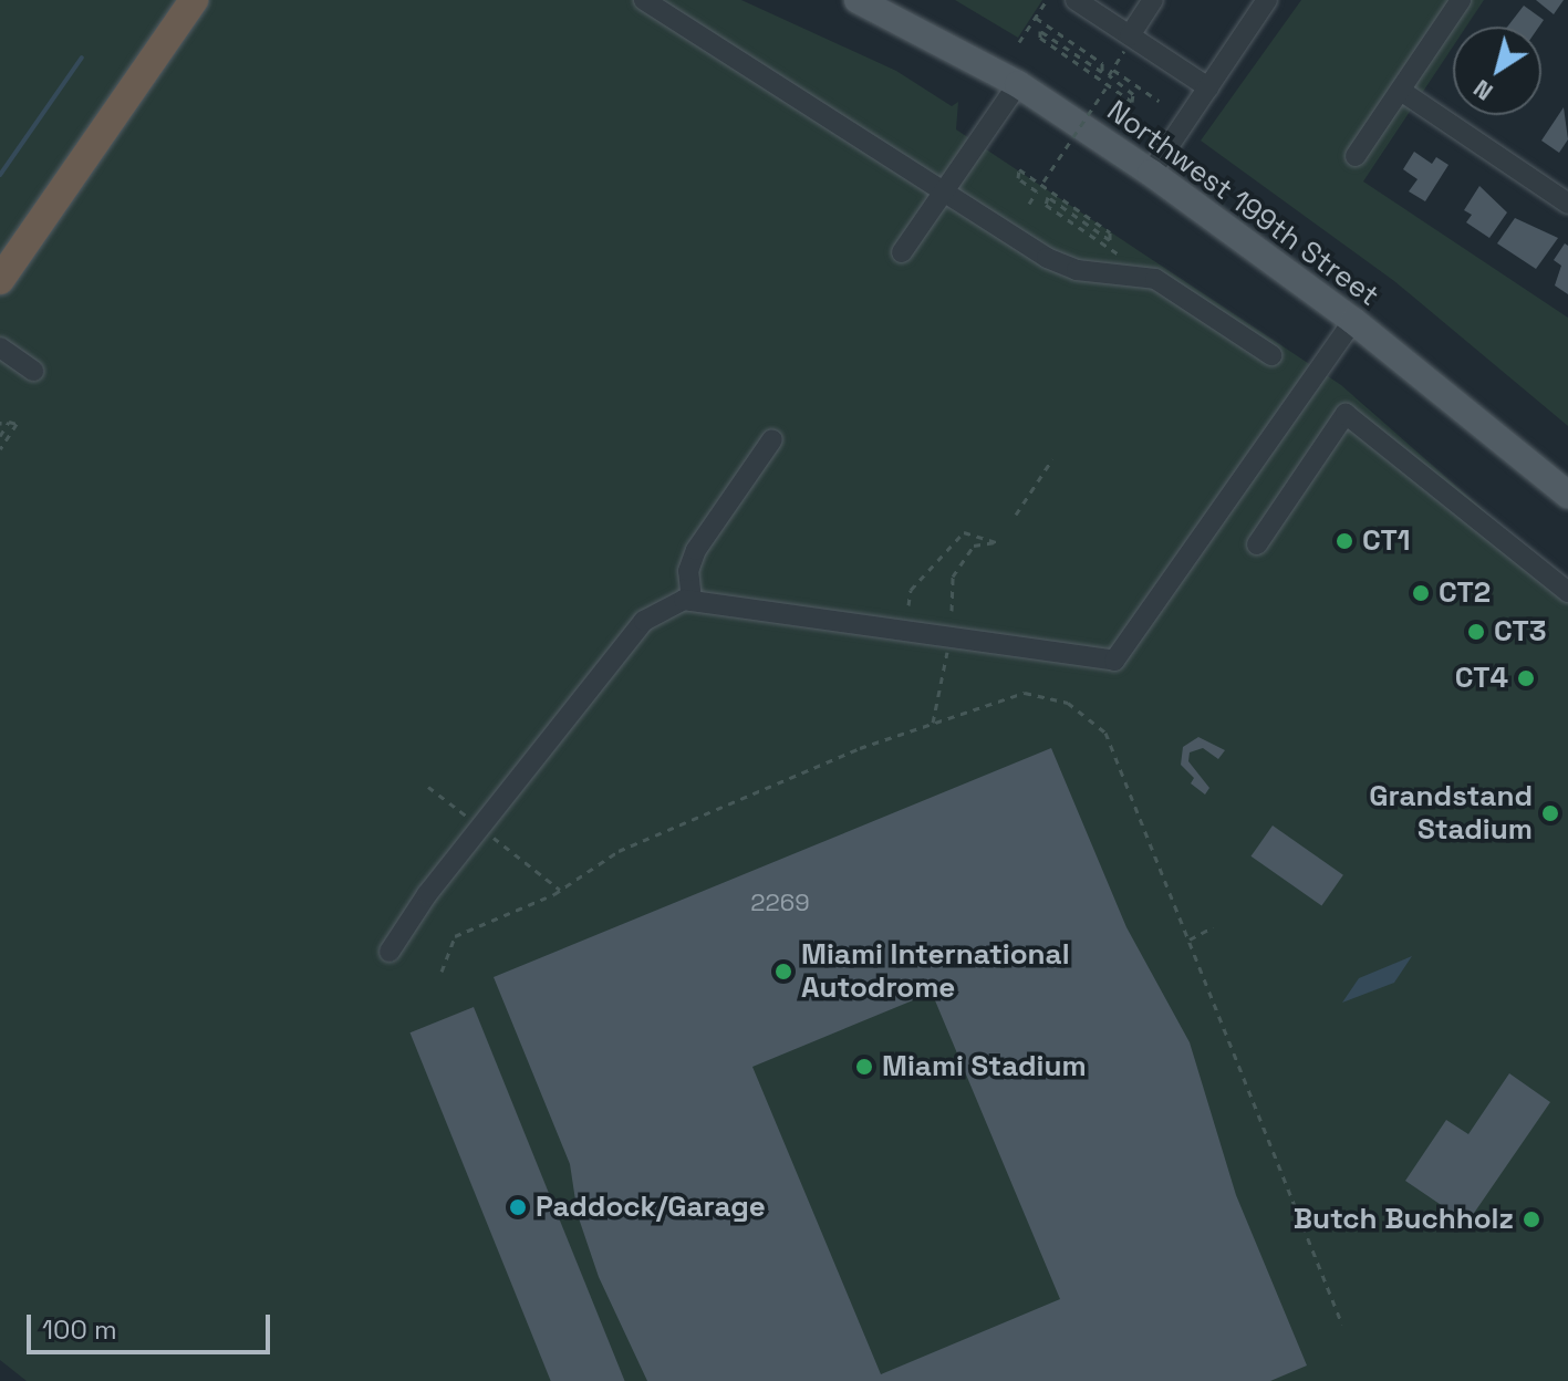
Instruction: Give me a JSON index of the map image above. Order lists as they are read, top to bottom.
{
  "streets": {
    "main road": ["Northwest 199th Street"]
  },
  "places": [
    "CT1",
    "CT2",
    "CT3",
    "CT4",
    "Grandstand Stadium",
    "Miami International Autodrome",
    "Miami Stadium",
    "Paddock/Garage",
    "Butch Buchholz"
  ],
  "house_numbers": ["2269"],
  "scale_bar": "100 m",
  "north": "bottom left"
}
